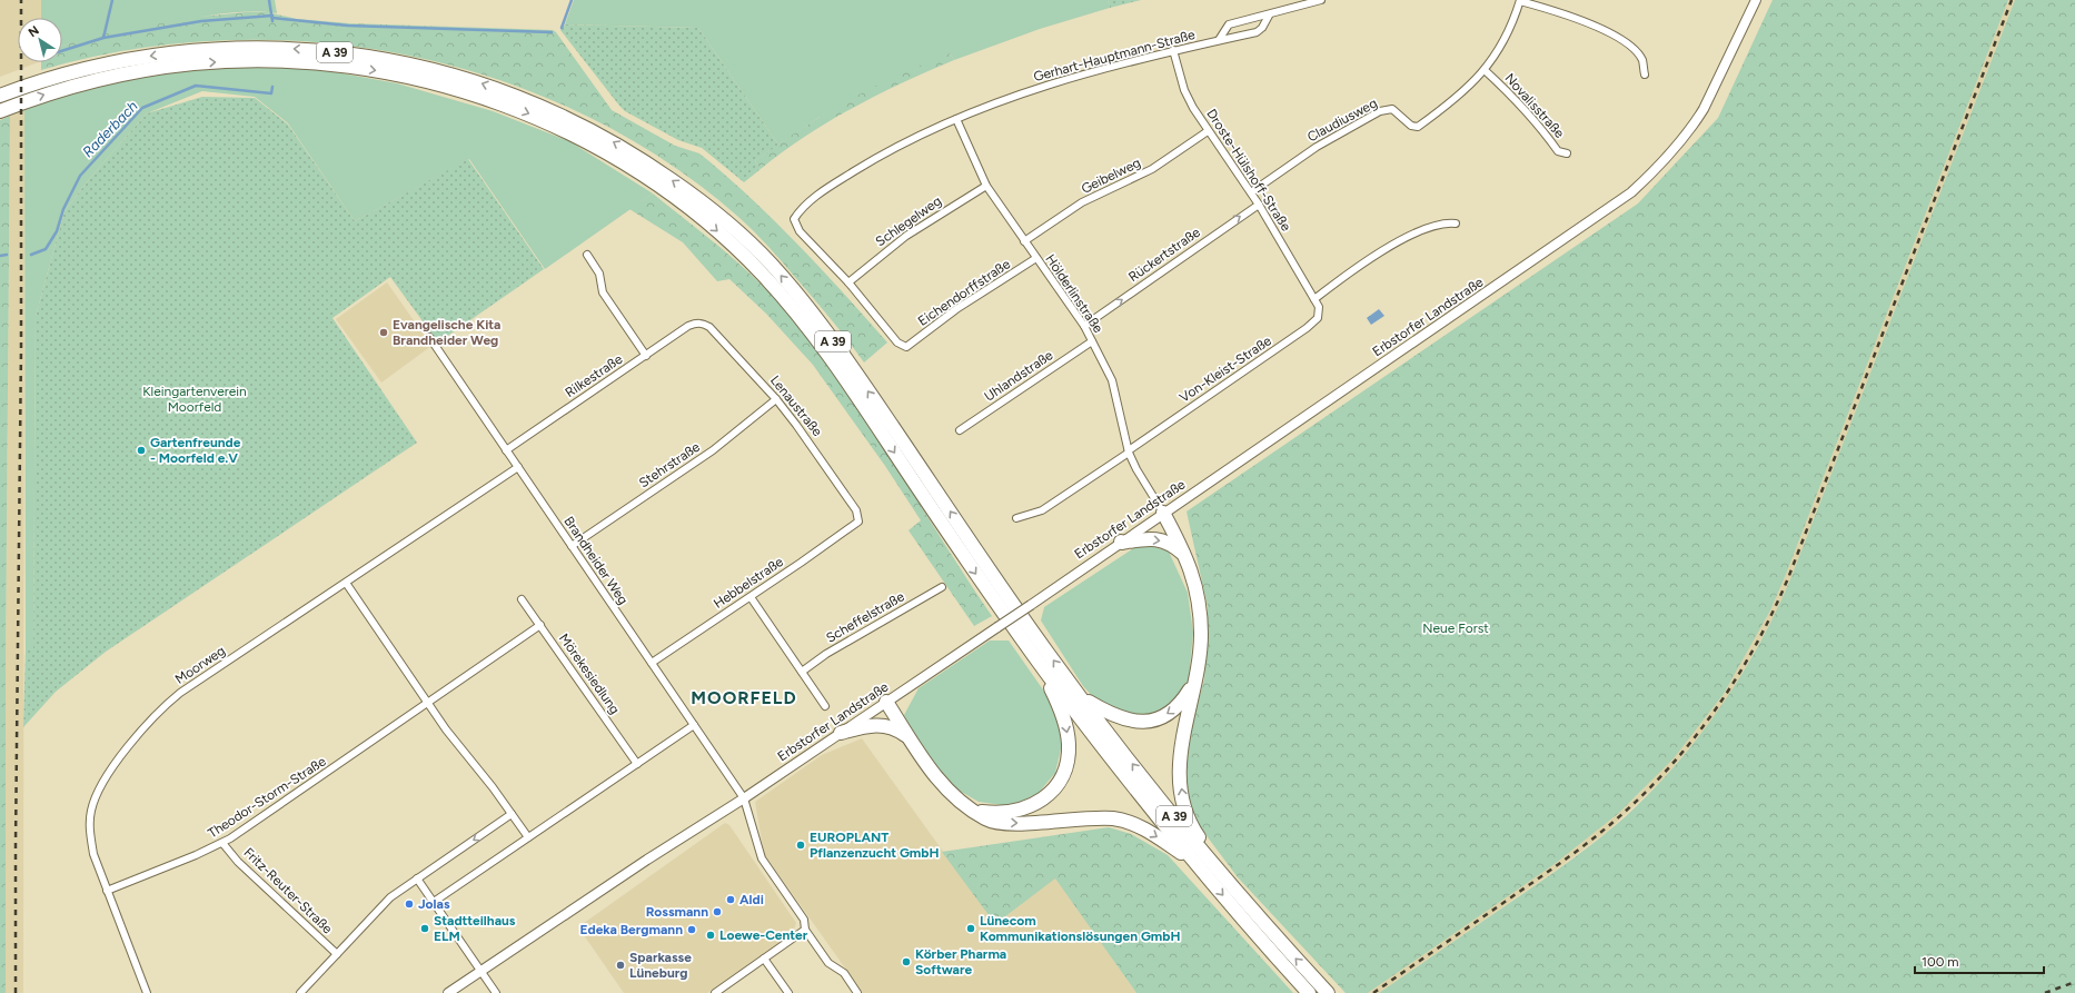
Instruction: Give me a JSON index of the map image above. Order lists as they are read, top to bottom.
{
  "streets": {
    "highway": ["A 39"],
    "street": [
      "Gerhart-Hauptmann-Straße",
      "Novalisstraße",
      "Claudiusweg",
      "Droste-Hülshoff-Straße",
      "Geibelweg",
      "Schlegelweg",
      "Rückertstraße",
      "Eichendorffstraße",
      "Hölderlinstraße",
      "Erbstorfer Landstraße",
      "Von-Kleist-Straße",
      "Rilkestraße",
      "Uhlandstraße",
      "Lenaustraße",
      "Stehrstraße",
      "Brandheider Weg",
      "Hebbelstraße",
      "Scheffelstraße",
      "Moorweg",
      "Mörekesiedlung",
      "Theodor-Storm-Straße",
      "Fritz-Reuter-Straße"
    ]
  },
  "crossings": [
    ["Gerhart-Hauptmann-Straße", "Droste-Hülshoff-Straße"],
    ["Gerhart-Hauptmann-Straße", "Schlegelweg"],
    ["Gerhart-Hauptmann-Straße", "Eichendorffstraße"],
    ["Gerhart-Hauptmann-Straße", "Hölderlinstraße"],
    ["Novalisstraße", "Claudiusweg"],
    ["Claudiusweg", "Droste-Hülshoff-Straße"],
    ["Droste-Hülshoff-Straße", "Geibelweg"],
    ["Droste-Hülshoff-Straße", "Rückertstraße"],
    ["Droste-Hülshoff-Straße", "Von-Kleist-Straße"],
    ["Geibelweg", "Hölderlinstraße"],
    ["Schlegelweg", "Hölderlinstraße"],
    ["Rückertstraße", "Hölderlinstraße"],
    ["Eichendorffstraße", "Hölderlinstraße"],
    ["Hölderlinstraße", "Erbstorfer Landstraße"],
    ["Hölderlinstraße", "Von-Kleist-Straße"],
    ["Hölderlinstraße", "Uhlandstraße"],
    ["Erbstorfer Landstraße", "Brandheider Weg"],
    ["Rilkestraße", "Lenaustraße"],
    ["Rilkestraße", "Brandheider Weg"],
    ["Lenaustraße", "Stehrstraße"],
    ["Lenaustraße", "Hebbelstraße"],
    ["Stehrstraße", "Brandheider Weg"],
    ["Brandheider Weg", "Hebbelstraße"],
    ["Brandheider Weg", "Moorweg"],
    ["Moorweg", "Theodor-Storm-Straße"],
    ["Mörekesiedlung", "Theodor-Storm-Straße"],
    ["Theodor-Storm-Straße", "Fritz-Reuter-Straße"]
  ],
  "one_way": ["Rückertstraße"],
  "districts": ["MOORFELD"],
  "water": ["Raderbach"],
  "parks": ["Kleingartenverein Moorfeld", "Neue Forst"],
  "places": [
    "Evangelische Kita Brandheider Weg",
    "Gartenfreunde - Moorfeld e.V",
    "EUROPLANT Pflanzenzucht GmbH",
    "Aldi",
    "Jolas",
    "Rossmann",
    "Stadtteilhaus ELM",
    "Lünecom Kommunikationslösungen GmbH",
    "Edeka Bergmann",
    "Loewe-Center",
    "Körber Pharma Software",
    "Sparkasse Lüneburg"
  ],
  "scale_bar": "100 m",
  "north": "top left"
}
